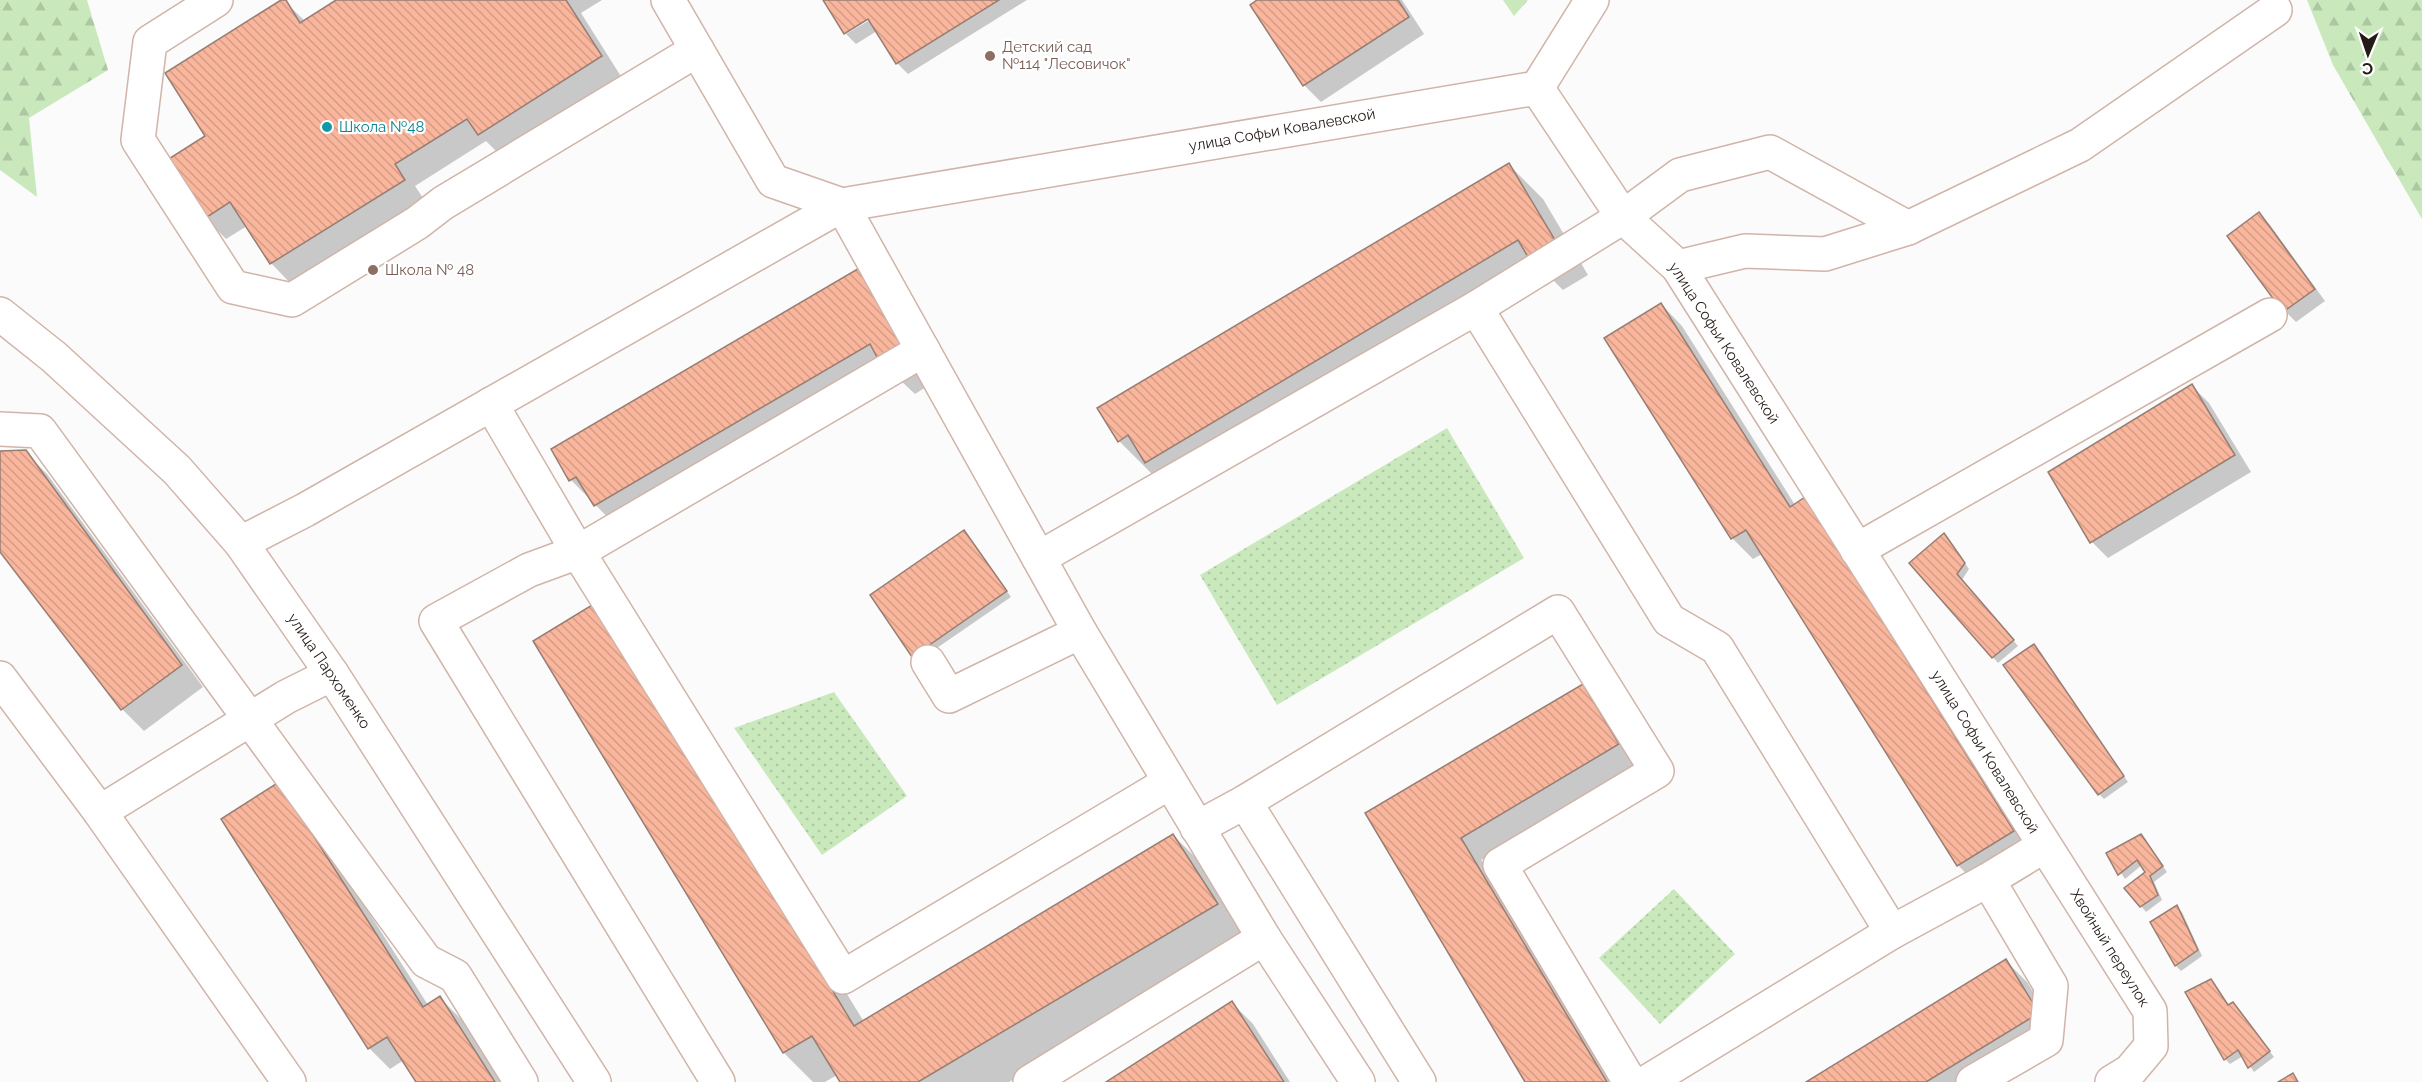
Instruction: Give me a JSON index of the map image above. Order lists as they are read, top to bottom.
{
  "streets": {
    "street": ["улица Софьи Ковалевской", "улица Пархоменко", "Хвойный переулок"]
  },
  "crossings": [
    ["улица Софьи Ковалевской", "Хвойный переулок"]
  ],
  "places": ["Детский сад №114 \"Лесовичок\"", "Школа №48", "Школа № 48"],
  "north": "bottom"
}
